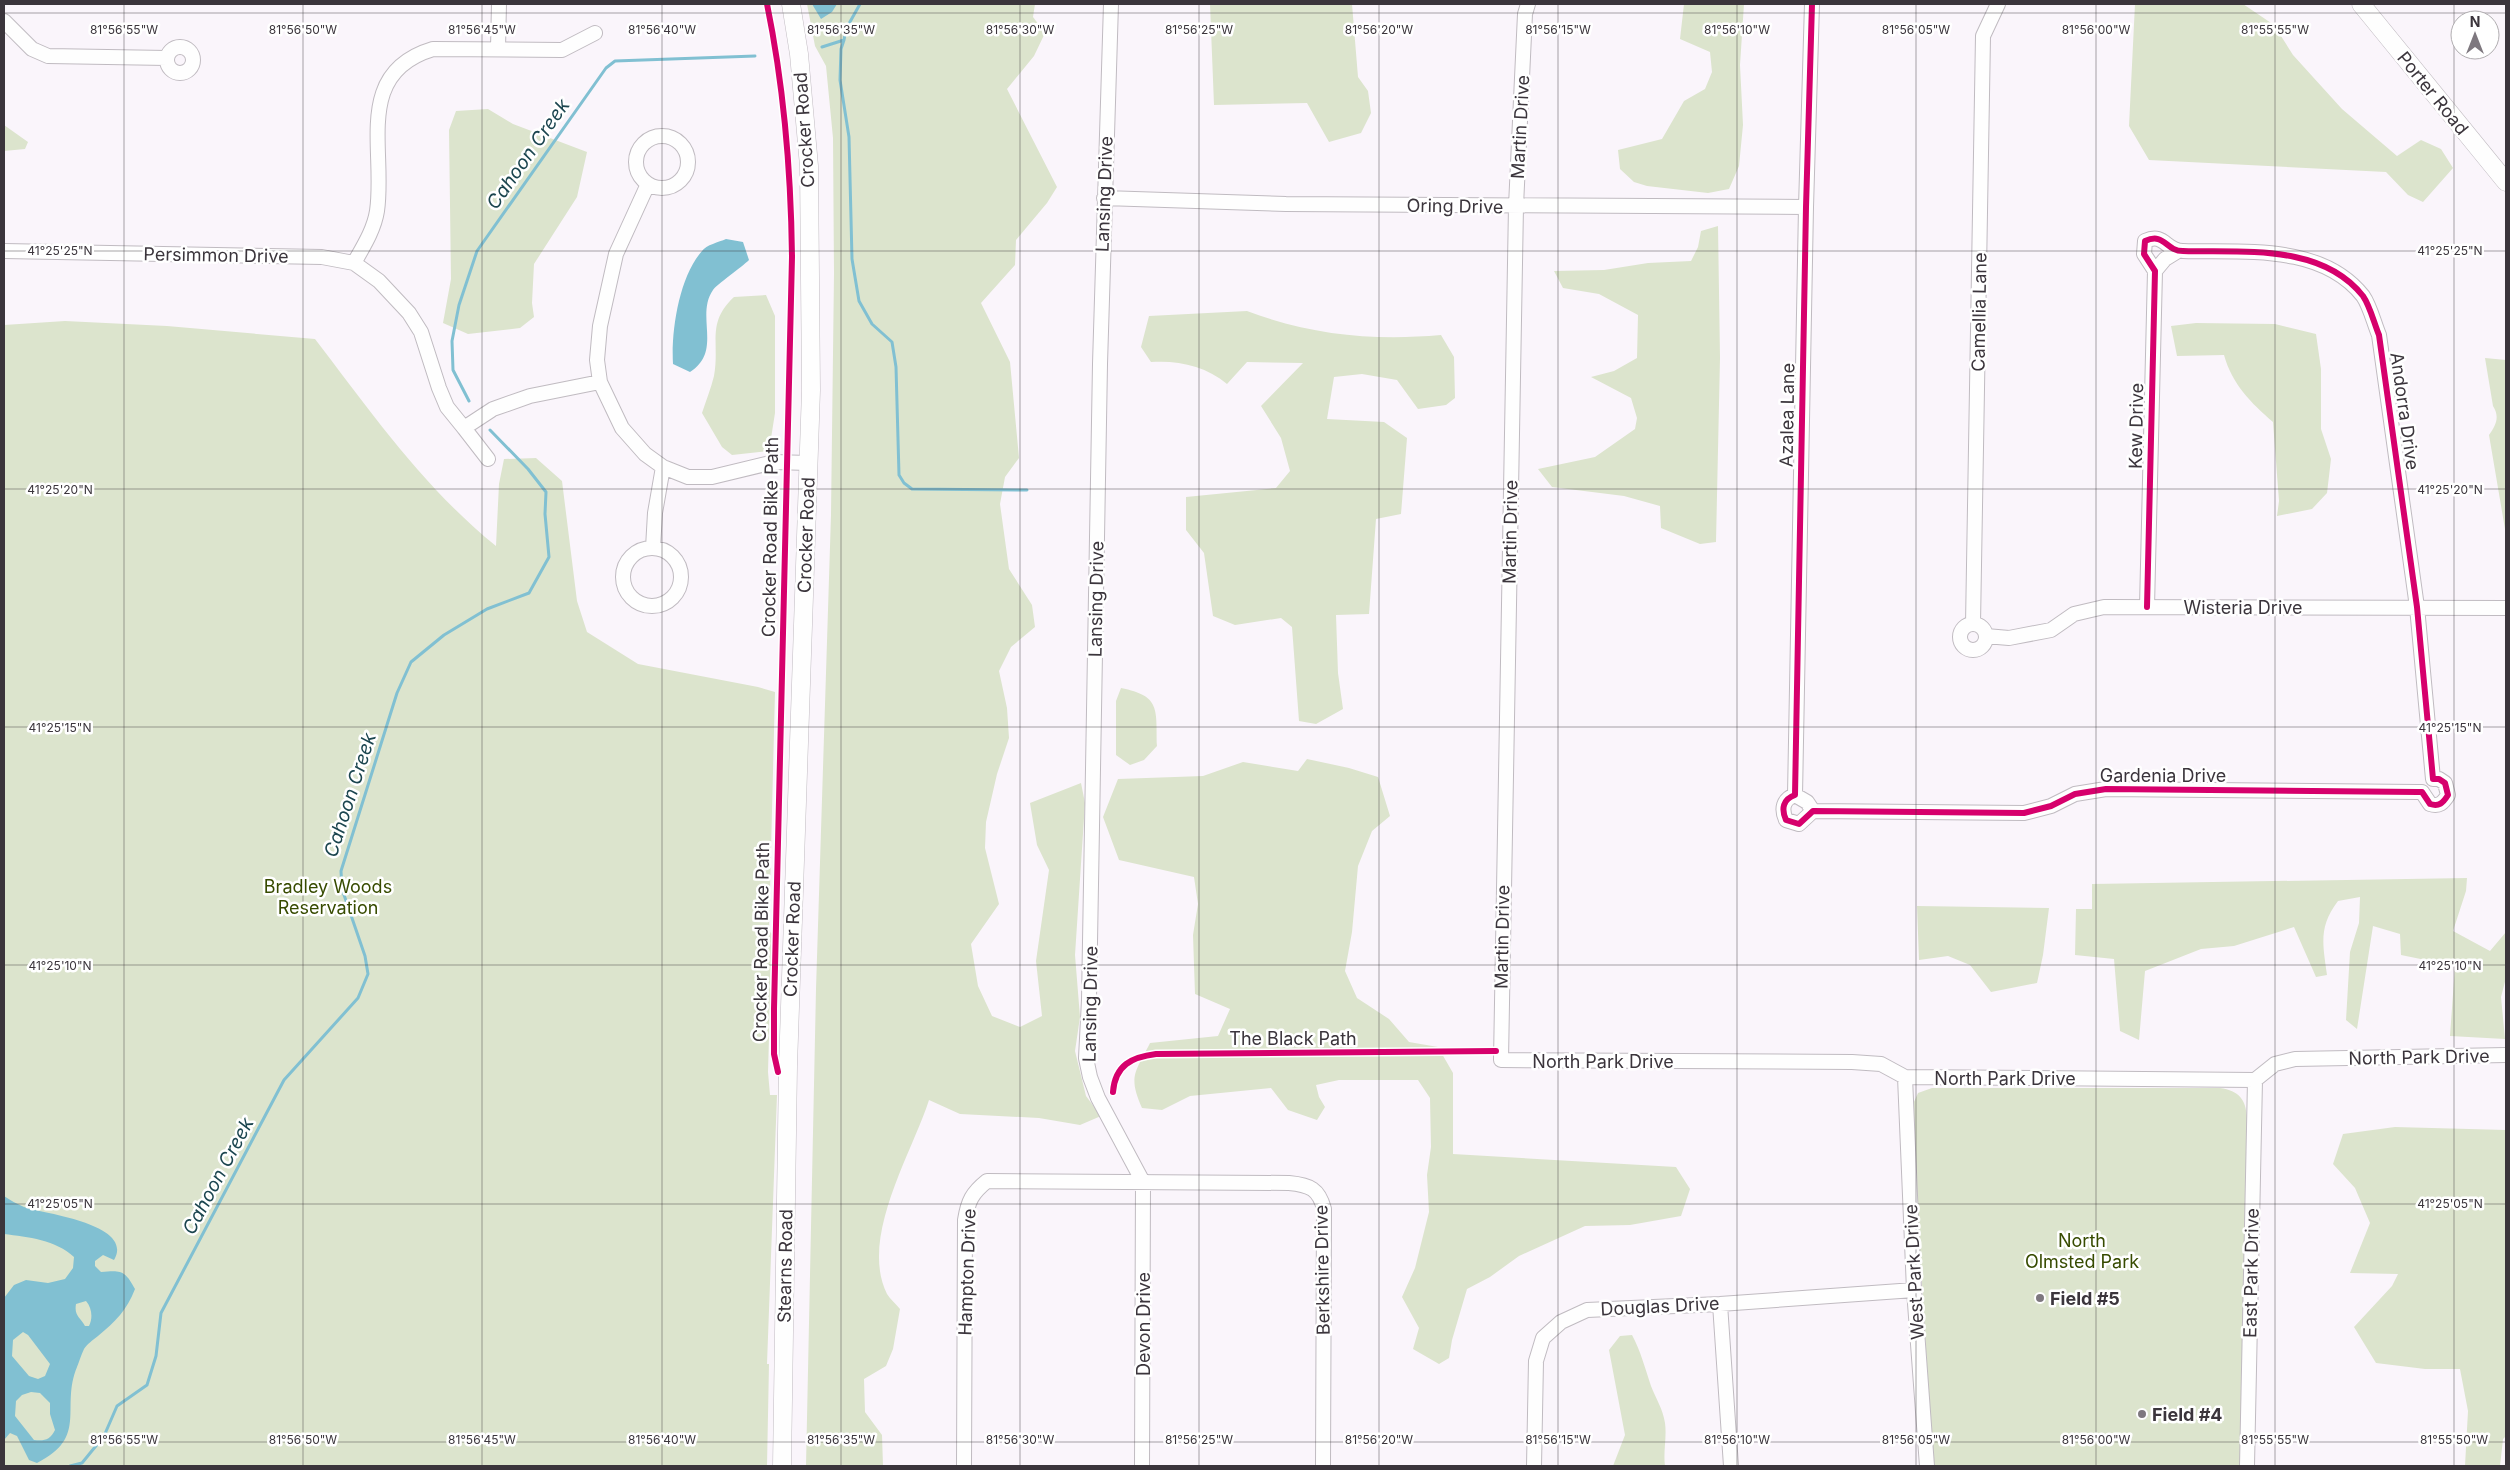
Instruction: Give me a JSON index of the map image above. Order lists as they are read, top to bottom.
{
  "streets": {
    "main road": ["Porter Road", "Crocker Road", "Stearns Road"],
    "street": [
      "Martin Drive",
      "Lansing Drive",
      "Oring Drive",
      "Persimmon Drive",
      "Camellia Lane",
      "Andorra Drive",
      "Azalea Lane",
      "Kew Drive",
      "Wisteria Drive",
      "Gardenia Drive",
      "North Park Drive",
      "Berkshire Drive",
      "Hampton Drive",
      "West Park Drive",
      "East Park Drive",
      "Douglas Drive",
      "Devon Drive"
    ],
    "cycle path": ["Crocker Road Bike Path", "The Black Path"]
  },
  "crossings": [
    ["Martin Drive", "Oring Drive"],
    ["Martin Drive", "North Park Drive"],
    ["Crocker Road", "Stearns Road"],
    ["Lansing Drive", "Oring Drive"],
    ["Lansing Drive", "Berkshire Drive"],
    ["Lansing Drive", "Hampton Drive"],
    ["Lansing Drive", "Devon Drive"],
    ["Oring Drive", "Azalea Lane"],
    ["Camellia Lane", "Wisteria Drive"],
    ["Andorra Drive", "Kew Drive"],
    ["Andorra Drive", "Wisteria Drive"],
    ["Andorra Drive", "Gardenia Drive"],
    ["Azalea Lane", "Gardenia Drive"],
    ["Kew Drive", "Wisteria Drive"],
    ["North Park Drive", "West Park Drive"],
    ["North Park Drive", "East Park Drive"],
    ["Berkshire Drive", "Hampton Drive"],
    ["Berkshire Drive", "Devon Drive"],
    ["Hampton Drive", "Devon Drive"],
    ["West Park Drive", "Douglas Drive"]
  ],
  "water": ["Cahoon Creek"],
  "parks": ["Bradley Woods Reservation", "North Olmsted Park"],
  "places": ["Field #5", "Field #4"],
  "north": "top",
  "coordinates": [
    "81°56'55\"W",
    "81°56'50\"W",
    "81°56'45\"W",
    "81°56'40\"W",
    "81°56'35\"W",
    "81°56'30\"W",
    "81°56'25\"W",
    "81°56'20\"W",
    "81°56'15\"W",
    "81°56'10\"W",
    "81°56'05\"W",
    "81°56'00\"W",
    "81°55'55\"W",
    "41°25'25\"N",
    "41°25'20\"N",
    "41°25'15\"N",
    "41°25'10\"N",
    "41°25'05\"N",
    "81°55'50\"W"
  ]
}
